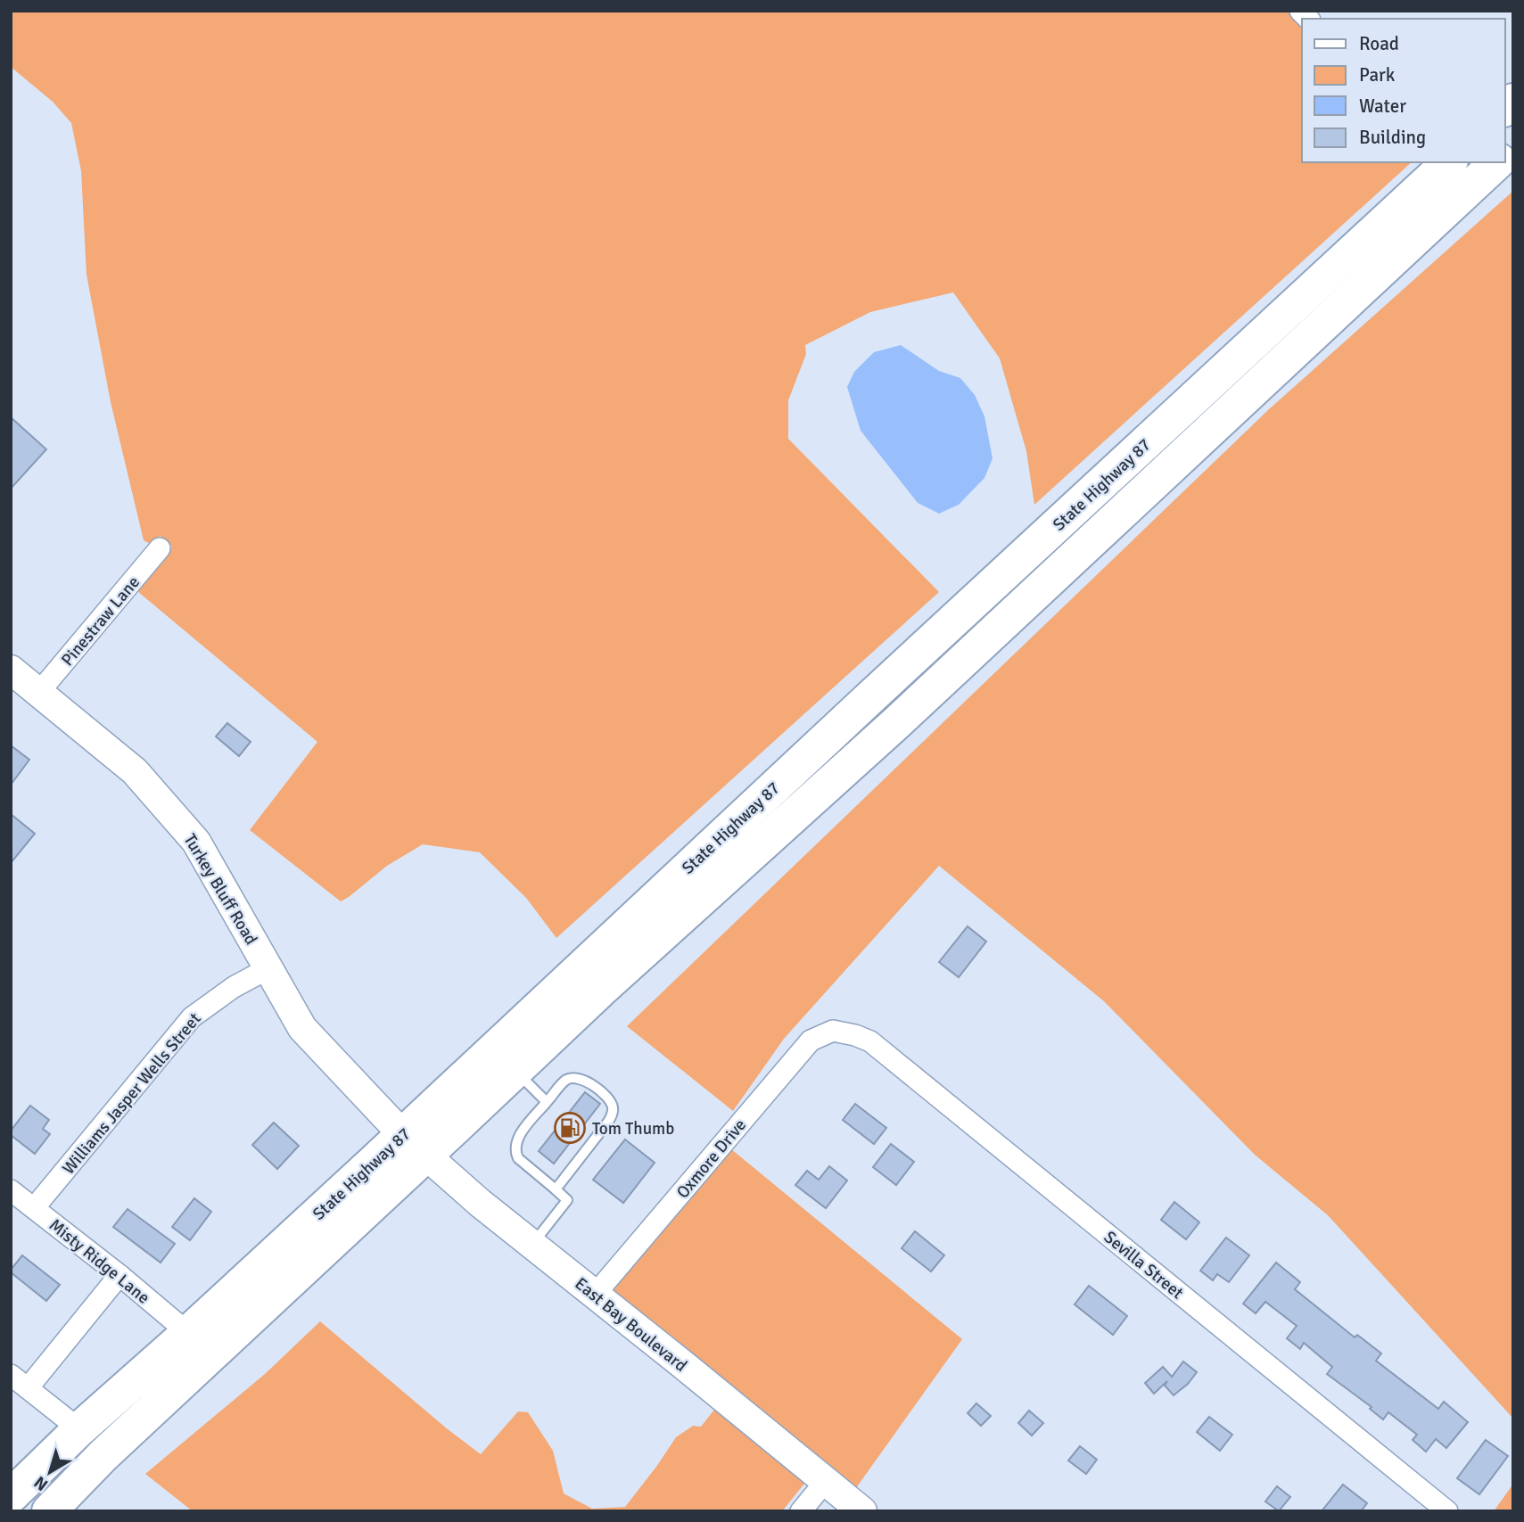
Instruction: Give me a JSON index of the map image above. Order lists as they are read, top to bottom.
{
  "streets": {
    "highway": ["State Highway 87"],
    "street": [
      "Pinestraw Lane",
      "Turkey Bluff Road",
      "Williams Jasper Wells Street",
      "Oxmore Drive",
      "Misty Ridge Lane",
      "Sevilla Street",
      "East Bay Boulevard"
    ]
  },
  "crossings": [
    ["State Highway 87", "Turkey Bluff Road"],
    ["State Highway 87", "Misty Ridge Lane"],
    ["State Highway 87", "East Bay Boulevard"],
    ["Pinestraw Lane", "Turkey Bluff Road"],
    ["Turkey Bluff Road", "Williams Jasper Wells Street"],
    ["Turkey Bluff Road", "East Bay Boulevard"],
    ["Williams Jasper Wells Street", "Misty Ridge Lane"],
    ["Oxmore Drive", "Sevilla Street"],
    ["Oxmore Drive", "East Bay Boulevard"]
  ],
  "places": {
    "fuel station": ["Tom Thumb"]
  },
  "legend": [
    "Road",
    "Park",
    "Water",
    "Building"
  ],
  "north": "bottom left"
}
